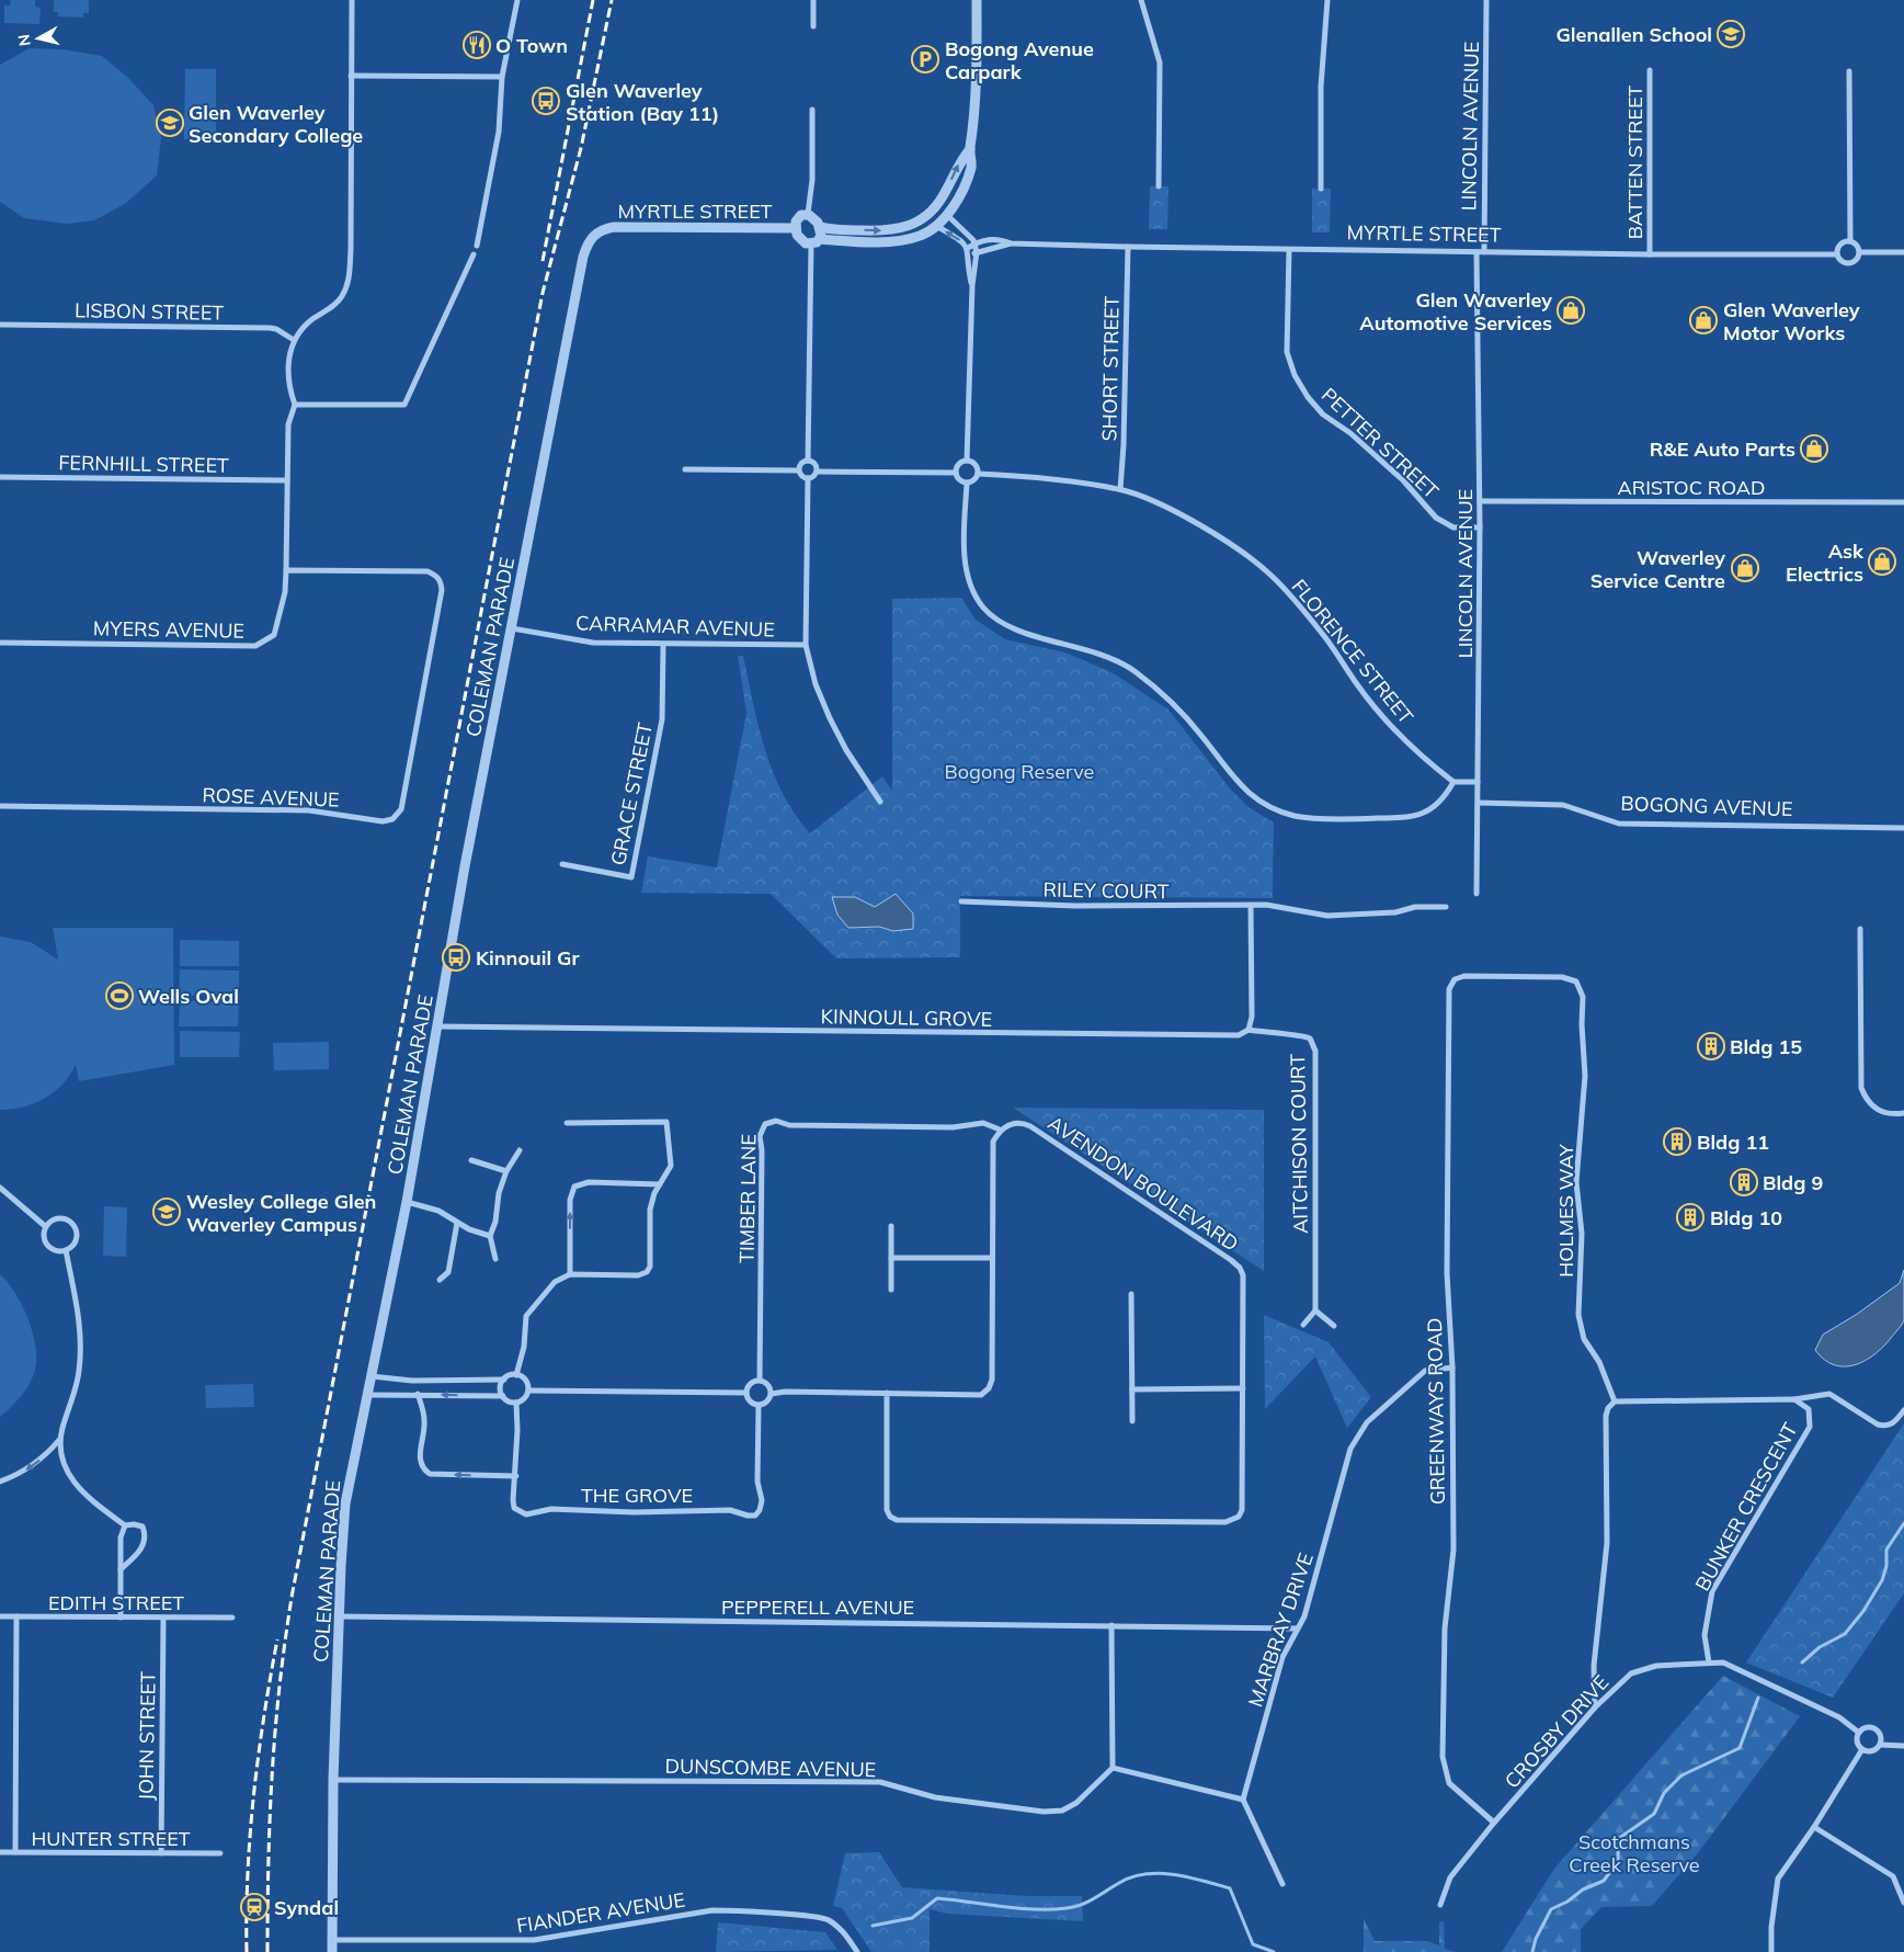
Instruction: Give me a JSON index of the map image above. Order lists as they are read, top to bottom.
{
  "streets": {
    "street": [
      "LINCOLN AVENUE",
      "BATTEN STREET",
      "MYRTLE STREET",
      "LISBON STREET",
      "SHORT STREET",
      "PETTER STREET",
      "FERNHILL STREET",
      "ARISTOC ROAD",
      "CARRAMAR AVENUE",
      "MYERS AVENUE",
      "COLEMAN PARADE",
      "FLORENCE STREET",
      "GRACE STREET",
      "ROSE AVENUE",
      "BOGONG AVENUE",
      "RILEY COURT",
      "KINNOULL GROVE",
      "AITCHISON COURT",
      "AVENDON BOULEVARD",
      "TIMBER LANE",
      "HOLMES WAY",
      "GREENWAYS ROAD",
      "THE GROVE",
      "BUNKER CRESCENT",
      "EDITH STREET",
      "PEPPERELL AVENUE",
      "MARBRAY DRIVE",
      "CROSBY DRIVE",
      "JOHN STREET",
      "DUNSCOMBE AVENUE",
      "HUNTER STREET",
      "FIANDER AVENUE"
    ]
  },
  "crossings": [
    ["LINCOLN AVENUE", "MYRTLE STREET"],
    ["LINCOLN AVENUE", "PETTER STREET"],
    ["LINCOLN AVENUE", "ARISTOC ROAD"],
    ["LINCOLN AVENUE", "BOGONG AVENUE"],
    ["BATTEN STREET", "MYRTLE STREET"],
    ["MYRTLE STREET", "SHORT STREET"],
    ["MYRTLE STREET", "PETTER STREET"],
    ["MYRTLE STREET", "COLEMAN PARADE"],
    ["SHORT STREET", "FLORENCE STREET"],
    ["CARRAMAR AVENUE", "COLEMAN PARADE"],
    ["CARRAMAR AVENUE", "GRACE STREET"],
    ["MYERS AVENUE", "ROSE AVENUE"],
    ["COLEMAN PARADE", "KINNOULL GROVE"],
    ["COLEMAN PARADE", "PEPPERELL AVENUE"],
    ["COLEMAN PARADE", "DUNSCOMBE AVENUE"],
    ["COLEMAN PARADE", "FIANDER AVENUE"],
    ["KINNOULL GROVE", "AITCHISON COURT"],
    ["AVENDON BOULEVARD", "TIMBER LANE"],
    ["TIMBER LANE", "THE GROVE"],
    ["HOLMES WAY", "GREENWAYS ROAD"],
    ["HOLMES WAY", "BUNKER CRESCENT"],
    ["GREENWAYS ROAD", "MARBRAY DRIVE"],
    ["GREENWAYS ROAD", "CROSBY DRIVE"],
    ["BUNKER CRESCENT", "CROSBY DRIVE"],
    ["EDITH STREET", "JOHN STREET"],
    ["PEPPERELL AVENUE", "MARBRAY DRIVE"],
    ["JOHN STREET", "HUNTER STREET"]
  ],
  "parks": ["Bogong Reserve", "Scotchmans Creek Reserve"],
  "places": {
    "school or university": ["Glenallen School", "Glen Waverley Secondary College", "Wesley College Glen Waverley Campus"],
    "restaurant": ["O Town"],
    "parking": ["Bogong Avenue Carpark"],
    "bus stop": ["Glen Waverley Station (Bay 11)", "Kinnouil Gr"],
    "shop": [
      "Glen Waverley Automotive Services",
      "Glen Waverley Motor Works",
      "R&E Auto Parts",
      "Ask Electrics",
      "Waverley Service Centre"
    ],
    "sports": ["Wells Oval"],
    "building": [
      "Bldg 15",
      "Bldg 11",
      "Bldg 9",
      "Bldg 10"
    ],
    "station": ["Syndal"]
  },
  "north": "left"
}
